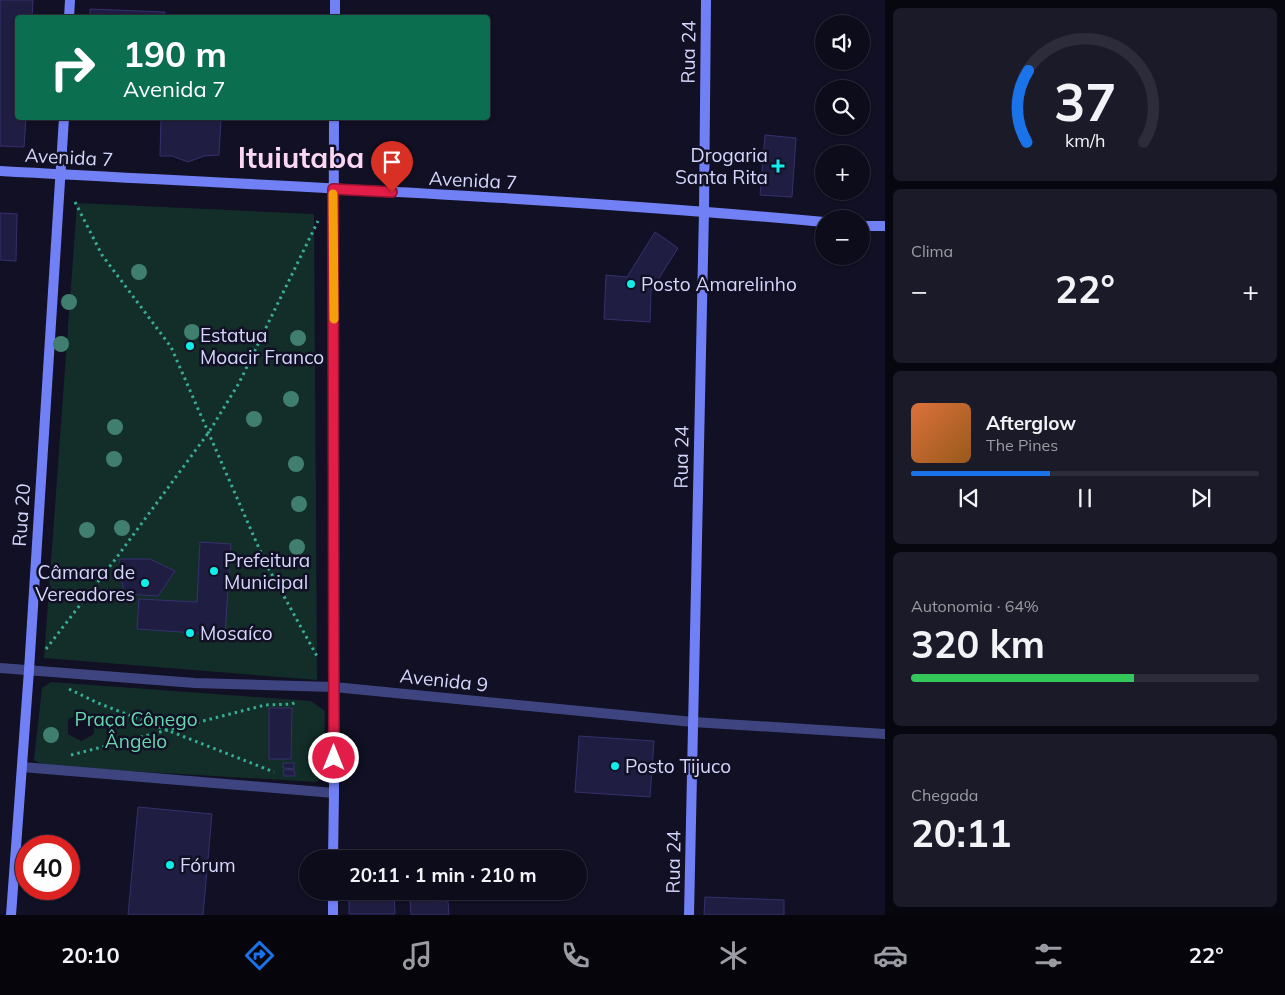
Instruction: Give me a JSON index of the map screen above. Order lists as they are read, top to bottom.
{
  "streets": {
    "street": [
      "Rua 24",
      "Avenida 7",
      "Rua 20",
      "Avenida 9"
    ]
  },
  "crossings": [
    ["Rua 24", "Avenida 7"],
    ["Rua 24", "Avenida 9"],
    ["Avenida 7", "Rua 20"],
    ["Rua 20", "Avenida 9"]
  ],
  "districts": ["Ituiutaba"],
  "parks": ["Praça Cônego Ângelo"],
  "places": {
    "health": ["Drogaria Santa Rita"],
    "other": [
      "Posto Amarelinho",
      "Estatua Moacir Franco",
      "Prefeitura Municipal",
      "Câmara de Vereadores",
      "Mosaíco",
      "Posto Tijuco",
      "Fórum"
    ]
  },
  "page": {
    "map_buttons": ["+", "−"],
    "turn": ["190 m", "Avenida 7"],
    "tile": [
      "Clima",
      ["Autonomia · 64%", "320 km"],
      ["Chegada", "20:11"]
    ],
    "heat": ["−", "22°", "+"],
    "song": ["Afterglow", "The Pines"],
    "limit": "40",
    "trip": "20:11 · 1 min · 210 m",
    "tabs": ["20:10", "22°"],
    "gauge": ["37", "km/h"]
  }
}
